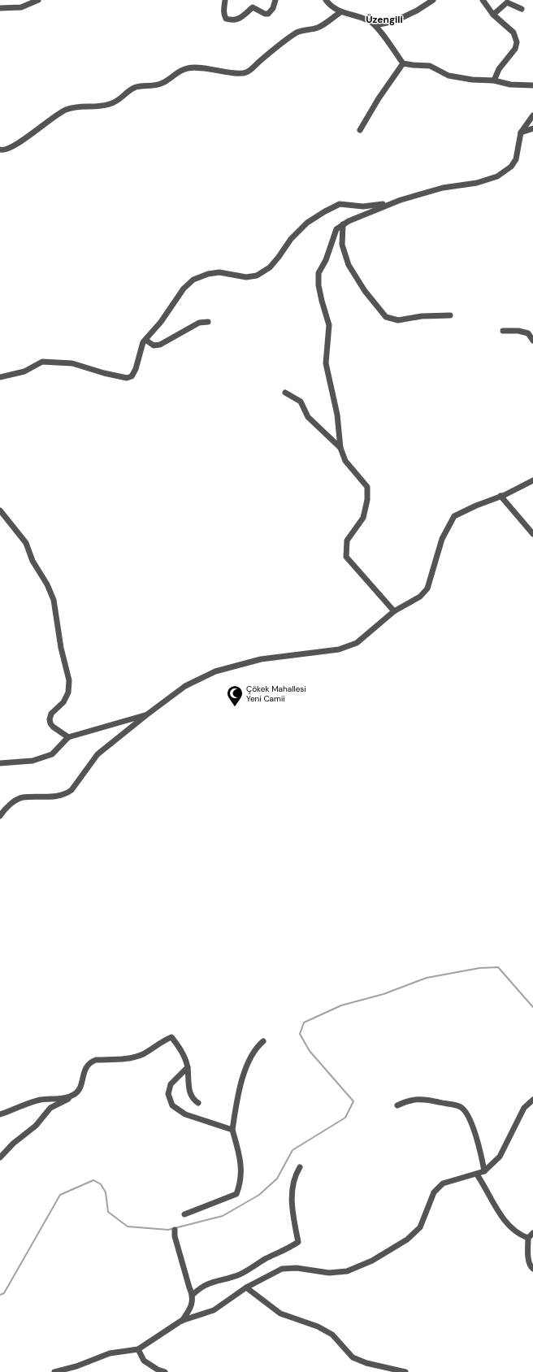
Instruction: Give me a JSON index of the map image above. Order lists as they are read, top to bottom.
{
  "districts": ["Üzengili"],
  "places": {
    "mosque": ["Çökek Mahallesi Yeni Camii"]
  }
}
